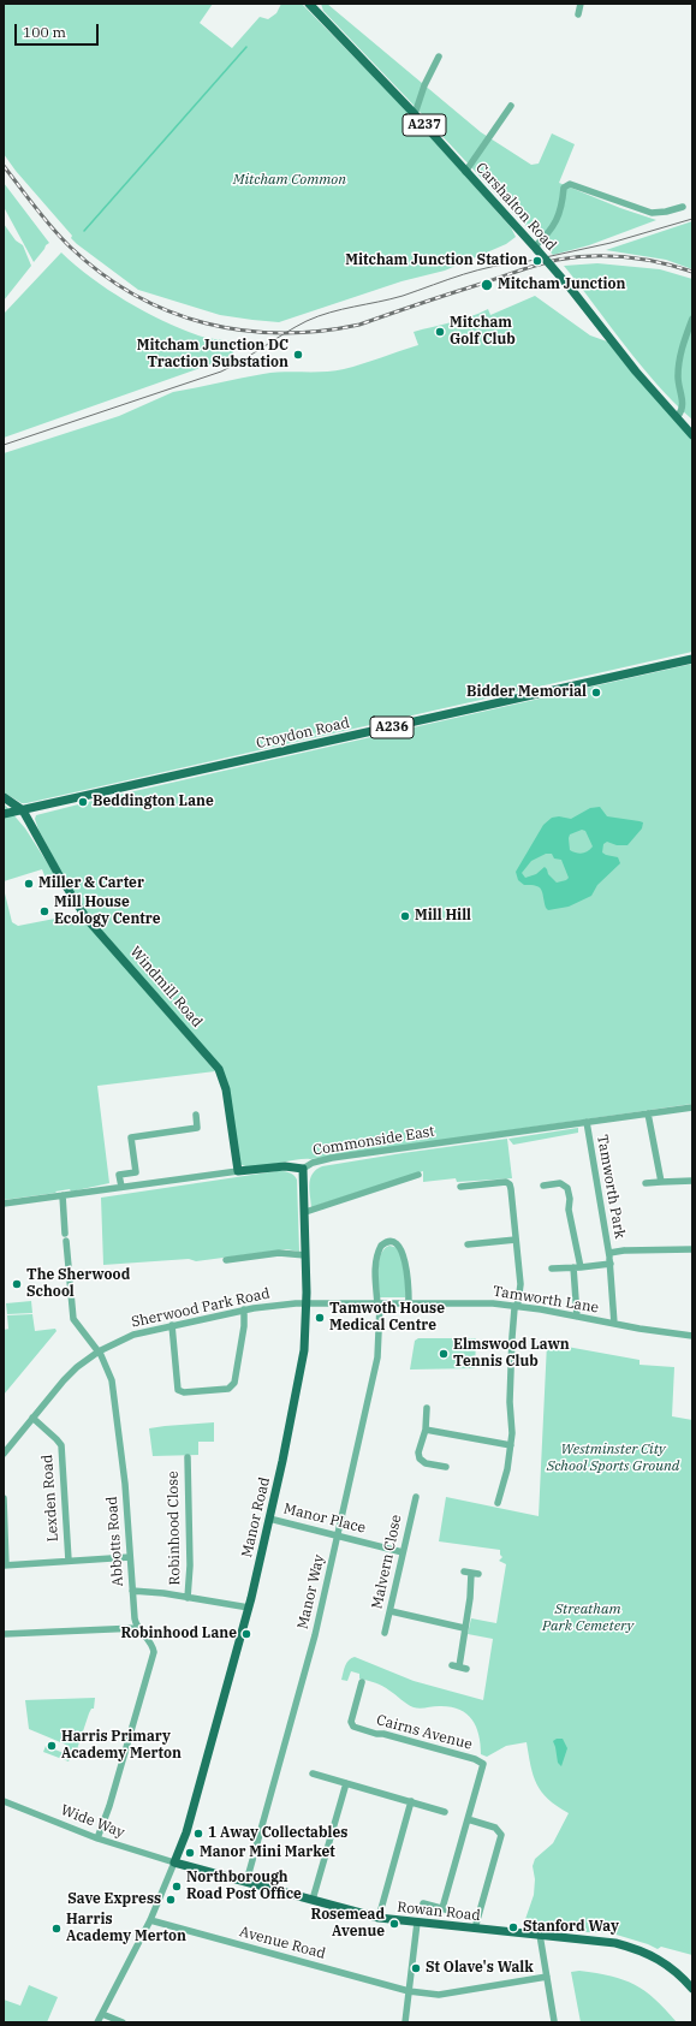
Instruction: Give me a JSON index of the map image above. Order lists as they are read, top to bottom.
{
  "streets": {
    "main road": [
      "A237",
      "Carshalton Road",
      "A236",
      "Croydon Road",
      "Windmill Road",
      "Commonside East",
      "Manor Road",
      "Rowan Road"
    ],
    "street": [
      "Tamworth Park",
      "Tamworth Lane",
      "Sherwood Park Road",
      "Lexden Road",
      "Manor Place",
      "Robinhood Close",
      "Abbotts Road",
      "Malvern Close",
      "Manor Way",
      "Cairns Avenue",
      "Wide Way",
      "Avenue Road"
    ]
  },
  "crossings": [
    ["Croydon Road", "Windmill Road"],
    ["Windmill Road", "Commonside East"],
    ["Commonside East", "Tamworth Park"],
    ["Commonside East", "Manor Road"],
    ["Commonside East", "Abbotts Road"],
    ["Tamworth Park", "Tamworth Lane"],
    ["Tamworth Lane", "Sherwood Park Road"],
    ["Tamworth Lane", "Manor Road"],
    ["Tamworth Lane", "Manor Way"],
    ["Sherwood Park Road", "Lexden Road"],
    ["Sherwood Park Road", "Manor Road"],
    ["Sherwood Park Road", "Abbotts Road"],
    ["Manor Road", "Manor Place"],
    ["Manor Road", "Wide Way"],
    ["Manor Road", "Rowan Road"],
    ["Manor Place", "Malvern Close"],
    ["Manor Place", "Manor Way"],
    ["Abbotts Road", "Wide Way"],
    ["Manor Way", "Rowan Road"],
    ["Wide Way", "Rowan Road"]
  ],
  "parks": ["Mitcham Common", "Westminster City School Sports Ground", "Streatham Park Cemetery"],
  "places": [
    "Mitcham Junction Station",
    "Mitcham Junction",
    "Mitcham Golf Club",
    "Mitcham Junction DC Traction Substation",
    "Bidder Memorial",
    "Beddington Lane",
    "Miller & Carter",
    "Mill House Ecology Centre",
    "Mill Hill",
    "The Sherwood School",
    "Tamwoth House Medical Centre",
    "Elmswood Lawn Tennis Club",
    "Robinhood Lane",
    "Harris Primary Academy Merton",
    "1 Away Collectables",
    "Manor Mini Market",
    "Northborough Road Post Office",
    "Save Express",
    "Rosemead Avenue",
    "Stanford Way",
    "Harris Academy Merton",
    "St Olave's Walk"
  ],
  "scale_bar": "100 m"
}
